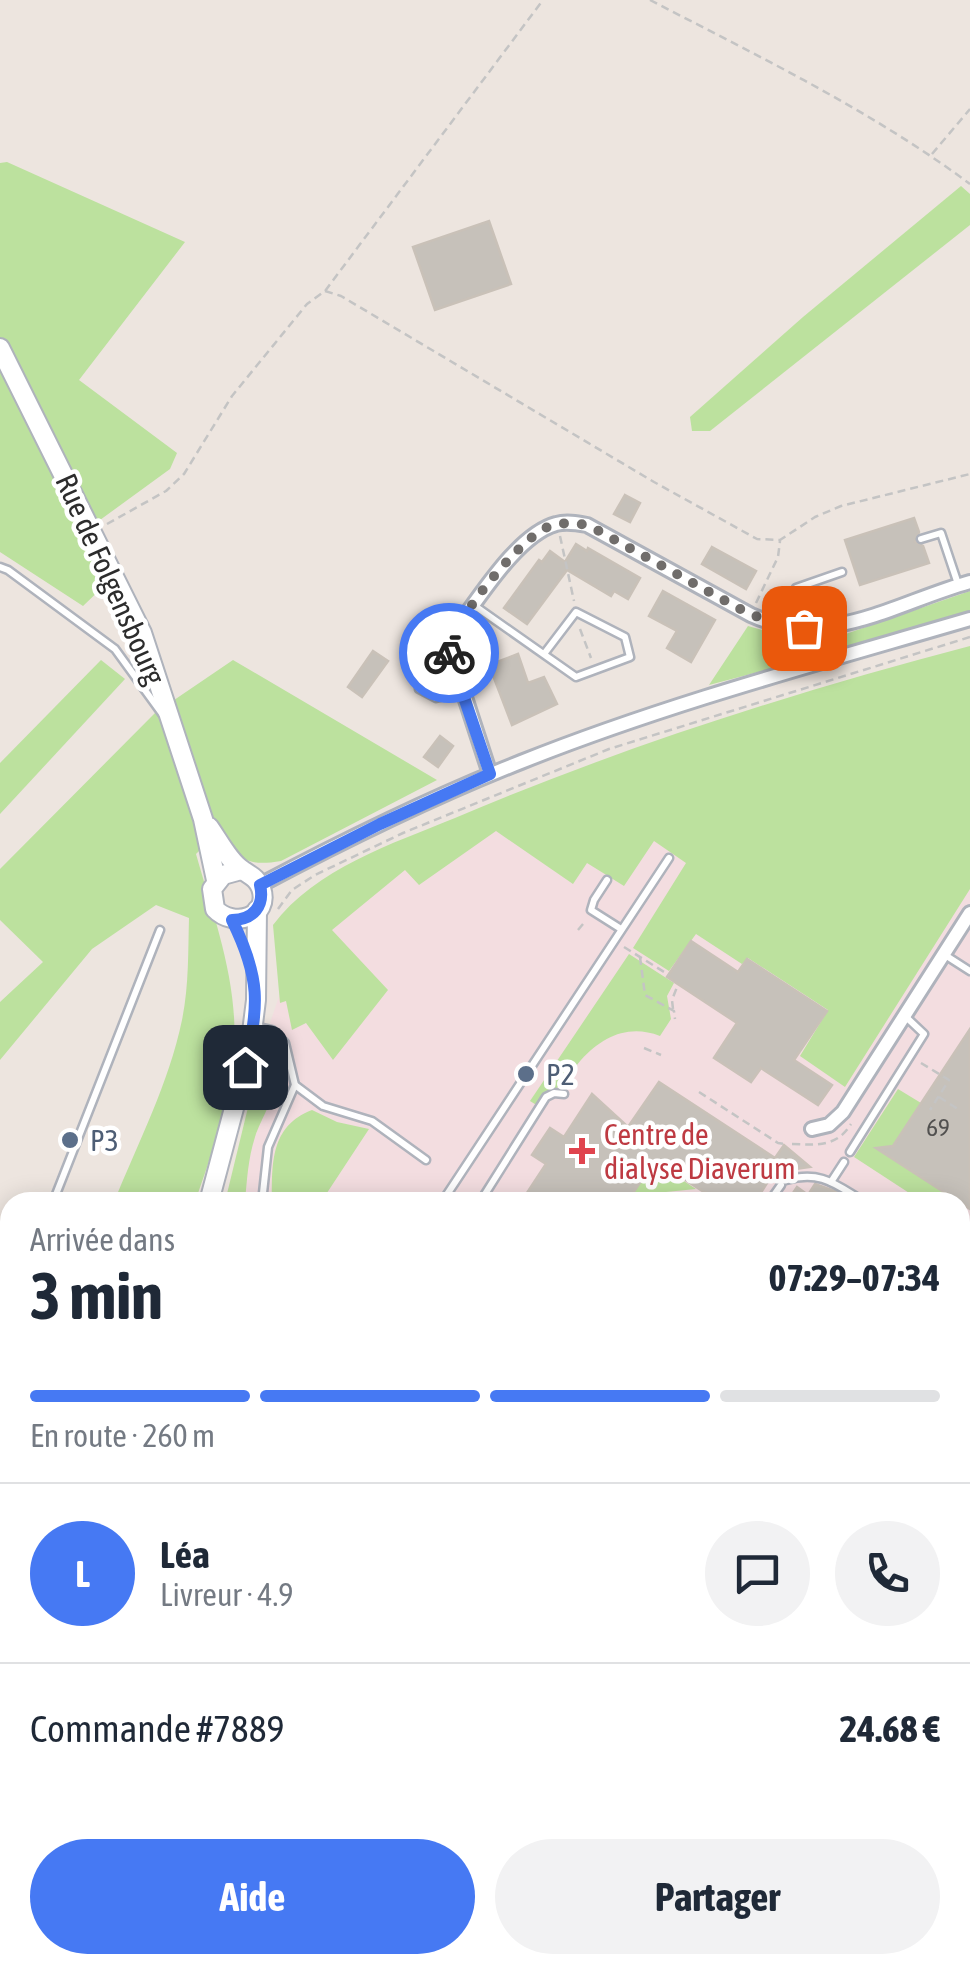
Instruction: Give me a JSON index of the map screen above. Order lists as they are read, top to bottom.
{
  "streets": {
    "main road": ["Rue de Folgensbourg"]
  },
  "places": {
    "other": ["P2", "P3"],
    "health": ["Centre de dialyse Diaverum"]
  },
  "house_numbers": ["69"],
  "page": {
    "heading": ["3 min", "Arrivée dans", "07:29–07:34"],
    "panel": [
      "Léa",
      "Livreur · 4.9",
      "Commande #7889",
      "24.68 €"
    ],
    "bar": "En route · 260 m",
    "round": "L",
    "buttons": ["Aide", "Partager"]
  }
}
